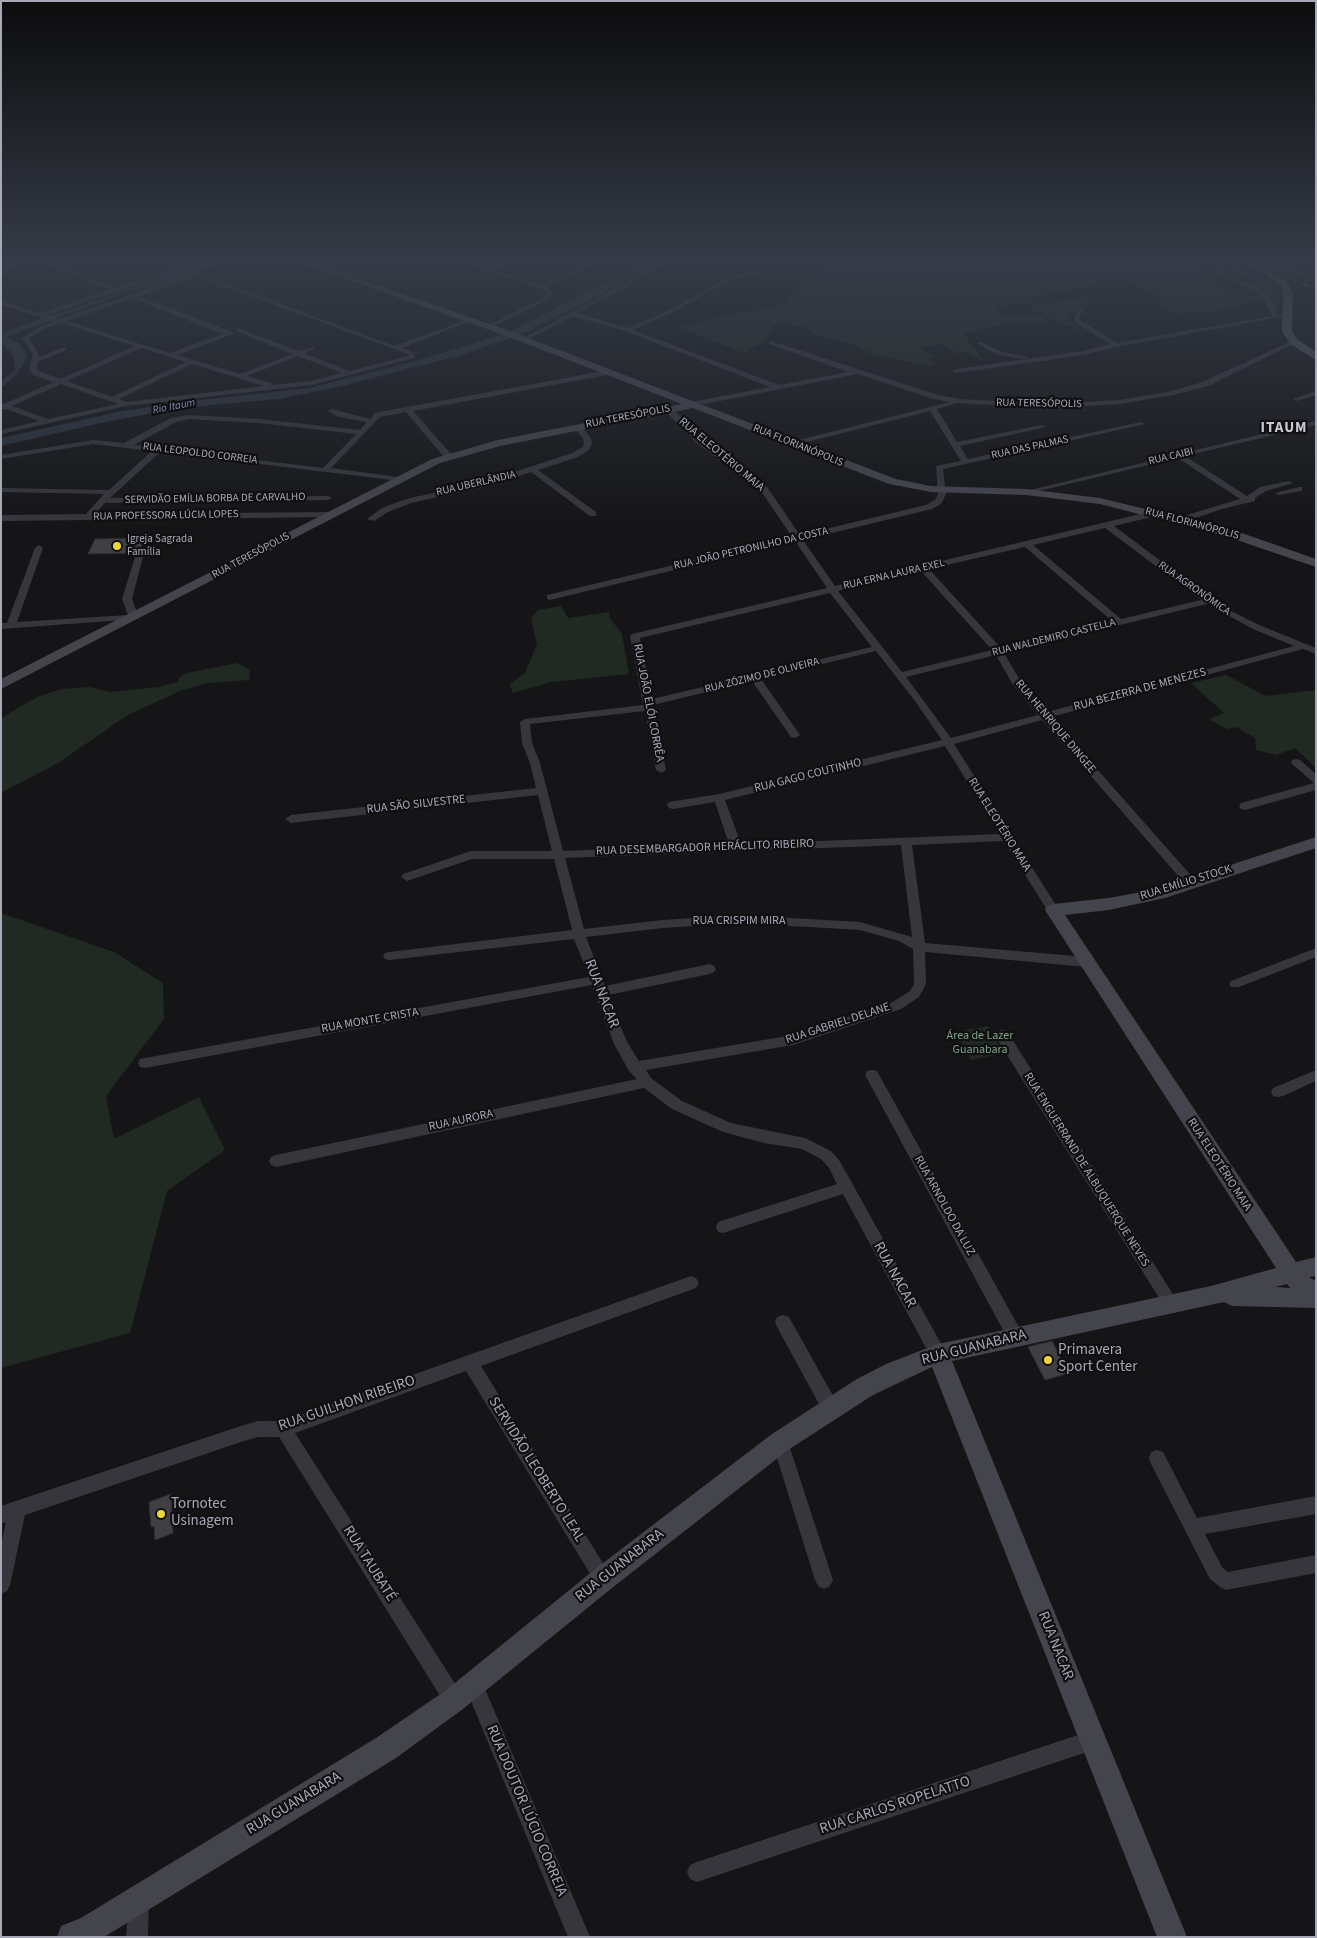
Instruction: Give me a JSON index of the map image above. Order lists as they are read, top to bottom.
{
  "streets": {
    "main road": [
      "RUA TERESÓPOLIS",
      "RUA FLORIANÓPOLIS",
      "RUA ELEOTÉRIO MAIA",
      "RUA EMÍLIO STOCK",
      "RUA NACAR",
      "RUA GUANABARA"
    ],
    "street": [
      "RUA DAS PALMAS",
      "RUA LEOPOLDO CORREIA",
      "RUA CAIBI",
      "RUA UBERLÂNDIA",
      "SERVIDÃO EMÍLIA BORBA DE CARVALHO",
      "RUA PROFESSORA LÚCIA LOPES",
      "RUA JOÃO PETRONILHO DA COSTA",
      "RUA ERNA LAURA EXEL",
      "RUA AGRONÔMICA",
      "RUA WALDEMIRO CASTELLA",
      "RUA ZÓZIMO DE OLIVEIRA",
      "RUA BEZERRA DE MENEZES",
      "RUA JOÃO ELÓI CORRÊA",
      "RUA HENRIQUE DINGEE",
      "RUA GAGO COUTINHO",
      "RUA SÃO SILVESTRE",
      "RUA DESEMBARGADOR HERÁCLITO RIBEIRO",
      "RUA CRISPIM MIRA",
      "RUA MONTE CRISTA",
      "RUA GABRIEL DELANE",
      "RUA AURORA",
      "RUA ENGUERRAND DE ALBUQUERQUE NEVES",
      "RUA ARNOLDO DA LUZ",
      "RUA GUILHON RIBEIRO",
      "SERVIDÃO LEOBERTO LEAL",
      "RUA TAUBATÉ",
      "RUA CARLOS ROPELATTO",
      "RUA DOUTOR LÚCIO CORREIA"
    ]
  },
  "crossings": [
    ["RUA TERESÓPOLIS", "RUA FLORIANÓPOLIS"],
    ["RUA TERESÓPOLIS", "RUA LEOPOLDO CORREIA"],
    ["RUA TERESÓPOLIS", "RUA ELEOTÉRIO MAIA"],
    ["RUA TERESÓPOLIS", "RUA UBERLÂNDIA"],
    ["RUA TERESÓPOLIS", "RUA PROFESSORA LÚCIA LOPES"],
    ["RUA FLORIANÓPOLIS", "RUA DAS PALMAS"],
    ["RUA FLORIANÓPOLIS", "RUA CAIBI"],
    ["RUA FLORIANÓPOLIS", "RUA JOÃO PETRONILHO DA COSTA"],
    ["RUA FLORIANÓPOLIS", "RUA ERNA LAURA EXEL"],
    ["RUA DAS PALMAS", "RUA JOÃO PETRONILHO DA COSTA"],
    ["RUA ELEOTÉRIO MAIA", "RUA JOÃO PETRONILHO DA COSTA"],
    ["RUA ELEOTÉRIO MAIA", "RUA ERNA LAURA EXEL"],
    ["RUA ELEOTÉRIO MAIA", "RUA WALDEMIRO CASTELLA"],
    ["RUA ELEOTÉRIO MAIA", "RUA ZÓZIMO DE OLIVEIRA"],
    ["RUA ELEOTÉRIO MAIA", "RUA BEZERRA DE MENEZES"],
    ["RUA ELEOTÉRIO MAIA", "RUA GAGO COUTINHO"],
    ["RUA ELEOTÉRIO MAIA", "RUA DESEMBARGADOR HERÁCLITO RIBEIRO"],
    ["RUA ELEOTÉRIO MAIA", "RUA EMÍLIO STOCK"],
    ["RUA ELEOTÉRIO MAIA", "RUA CRISPIM MIRA"],
    ["RUA ELEOTÉRIO MAIA", "RUA GUANABARA"],
    ["RUA ERNA LAURA EXEL", "RUA AGRONÔMICA"],
    ["RUA ERNA LAURA EXEL", "RUA JOÃO ELÓI CORRÊA"],
    ["RUA ERNA LAURA EXEL", "RUA HENRIQUE DINGEE"],
    ["RUA AGRONÔMICA", "RUA WALDEMIRO CASTELLA"],
    ["RUA AGRONÔMICA", "RUA BEZERRA DE MENEZES"],
    ["RUA WALDEMIRO CASTELLA", "RUA HENRIQUE DINGEE"],
    ["RUA ZÓZIMO DE OLIVEIRA", "RUA JOÃO ELÓI CORRÊA"],
    ["RUA ZÓZIMO DE OLIVEIRA", "RUA NACAR"],
    ["RUA BEZERRA DE MENEZES", "RUA HENRIQUE DINGEE"],
    ["RUA BEZERRA DE MENEZES", "RUA GAGO COUTINHO"],
    ["RUA HENRIQUE DINGEE", "RUA EMÍLIO STOCK"],
    ["RUA SÃO SILVESTRE", "RUA NACAR"],
    ["RUA DESEMBARGADOR HERÁCLITO RIBEIRO", "RUA NACAR"],
    ["RUA DESEMBARGADOR HERÁCLITO RIBEIRO", "RUA GABRIEL DELANE"],
    ["RUA CRISPIM MIRA", "RUA NACAR"],
    ["RUA CRISPIM MIRA", "RUA GABRIEL DELANE"],
    ["RUA NACAR", "RUA MONTE CRISTA"],
    ["RUA NACAR", "RUA GABRIEL DELANE"],
    ["RUA NACAR", "RUA AURORA"],
    ["RUA NACAR", "RUA GUANABARA"],
    ["RUA NACAR", "RUA CARLOS ROPELATTO"],
    ["RUA ENGUERRAND DE ALBUQUERQUE NEVES", "RUA GUANABARA"],
    ["RUA ARNOLDO DA LUZ", "RUA GUANABARA"],
    ["RUA GUANABARA", "SERVIDÃO LEOBERTO LEAL"],
    ["RUA GUANABARA", "RUA TAUBATÉ"],
    ["RUA GUANABARA", "RUA DOUTOR LÚCIO CORREIA"],
    ["RUA GUILHON RIBEIRO", "SERVIDÃO LEOBERTO LEAL"],
    ["RUA GUILHON RIBEIRO", "RUA TAUBATÉ"],
    ["RUA TAUBATÉ", "RUA DOUTOR LÚCIO CORREIA"]
  ],
  "districts": ["ITAUM"],
  "water": ["Rio Itaum"],
  "parks": ["Área de Lazer Guanabara"],
  "places": ["Igreja Sagrada Família", "Primavera Sport Center", "Tornotec Usinagem"]
}
